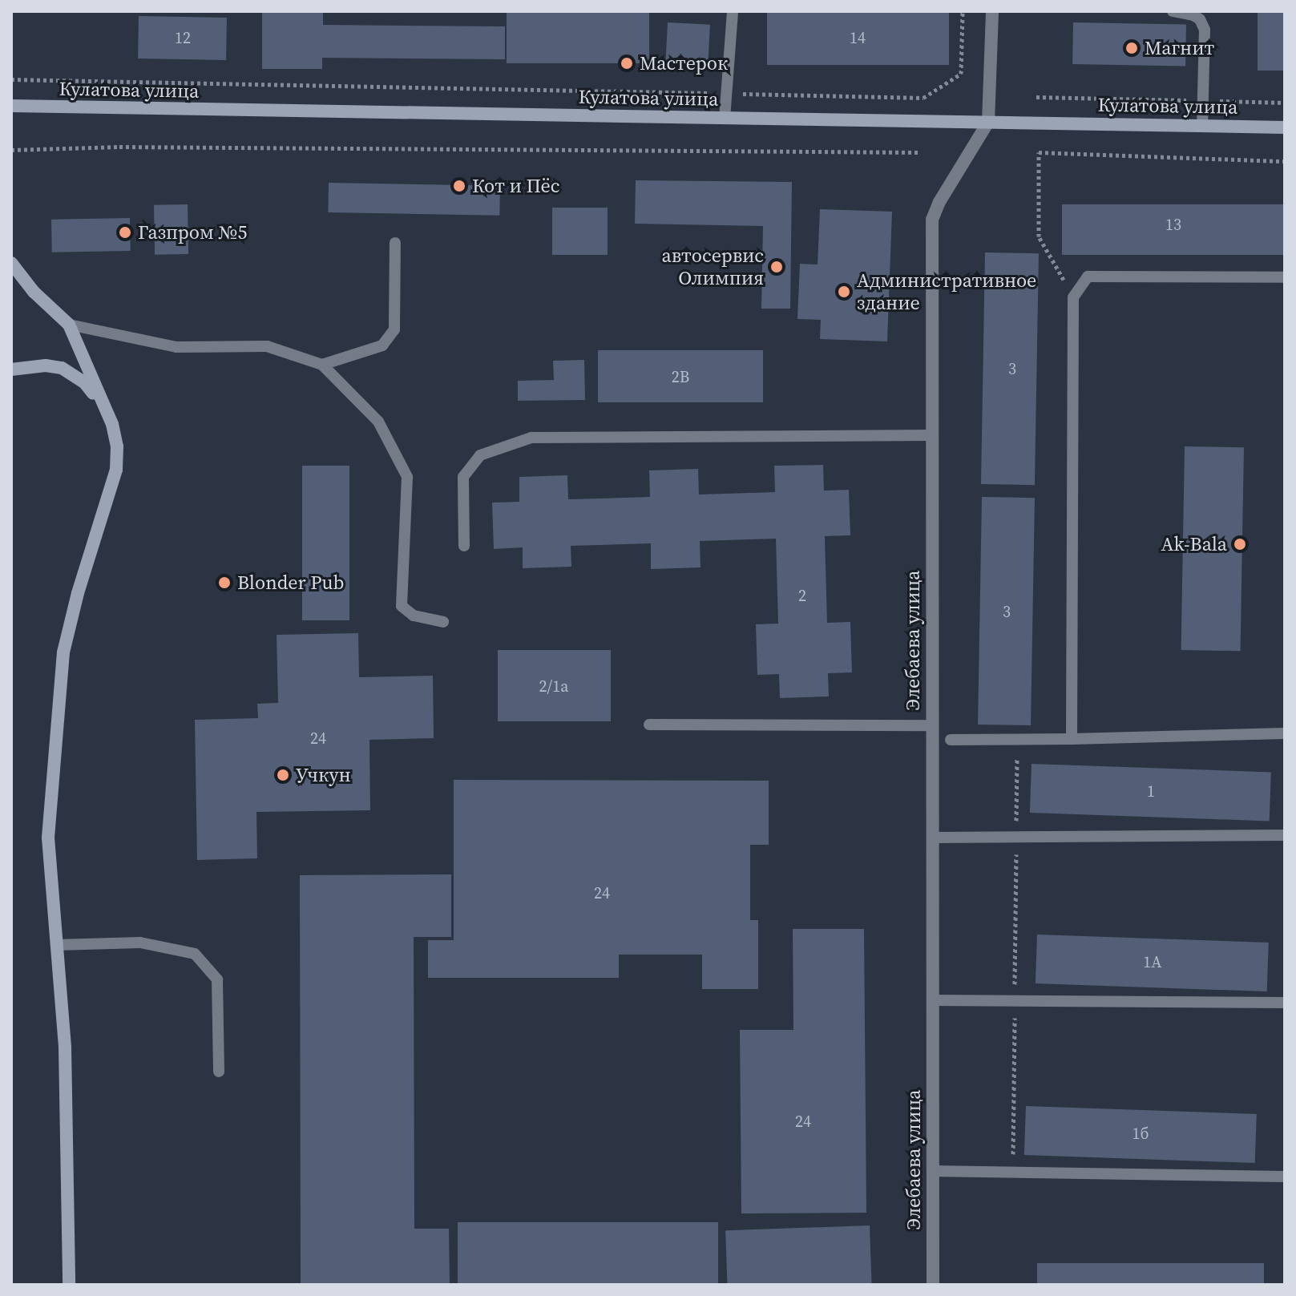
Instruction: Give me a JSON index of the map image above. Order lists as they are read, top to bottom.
{
  "streets": {
    "main road": ["Кулатова улица"],
    "street": ["Элебаева улица"]
  },
  "crossings": [
    ["Кулатова улица", "Элебаева улица"]
  ],
  "places": [
    "Магнит",
    "Мастерок",
    "Кот и Пёс",
    "Газпром №5",
    "автосервис Олимпия",
    "Административное здание",
    "Ak-Bala",
    "Blonder Pub",
    "Учкун"
  ],
  "house_numbers": [
    "12",
    "14",
    "13",
    "3",
    "2В",
    "2",
    "3",
    "2/1а",
    "24",
    "1",
    "24",
    "1А",
    "24",
    "1б"
  ]
}
